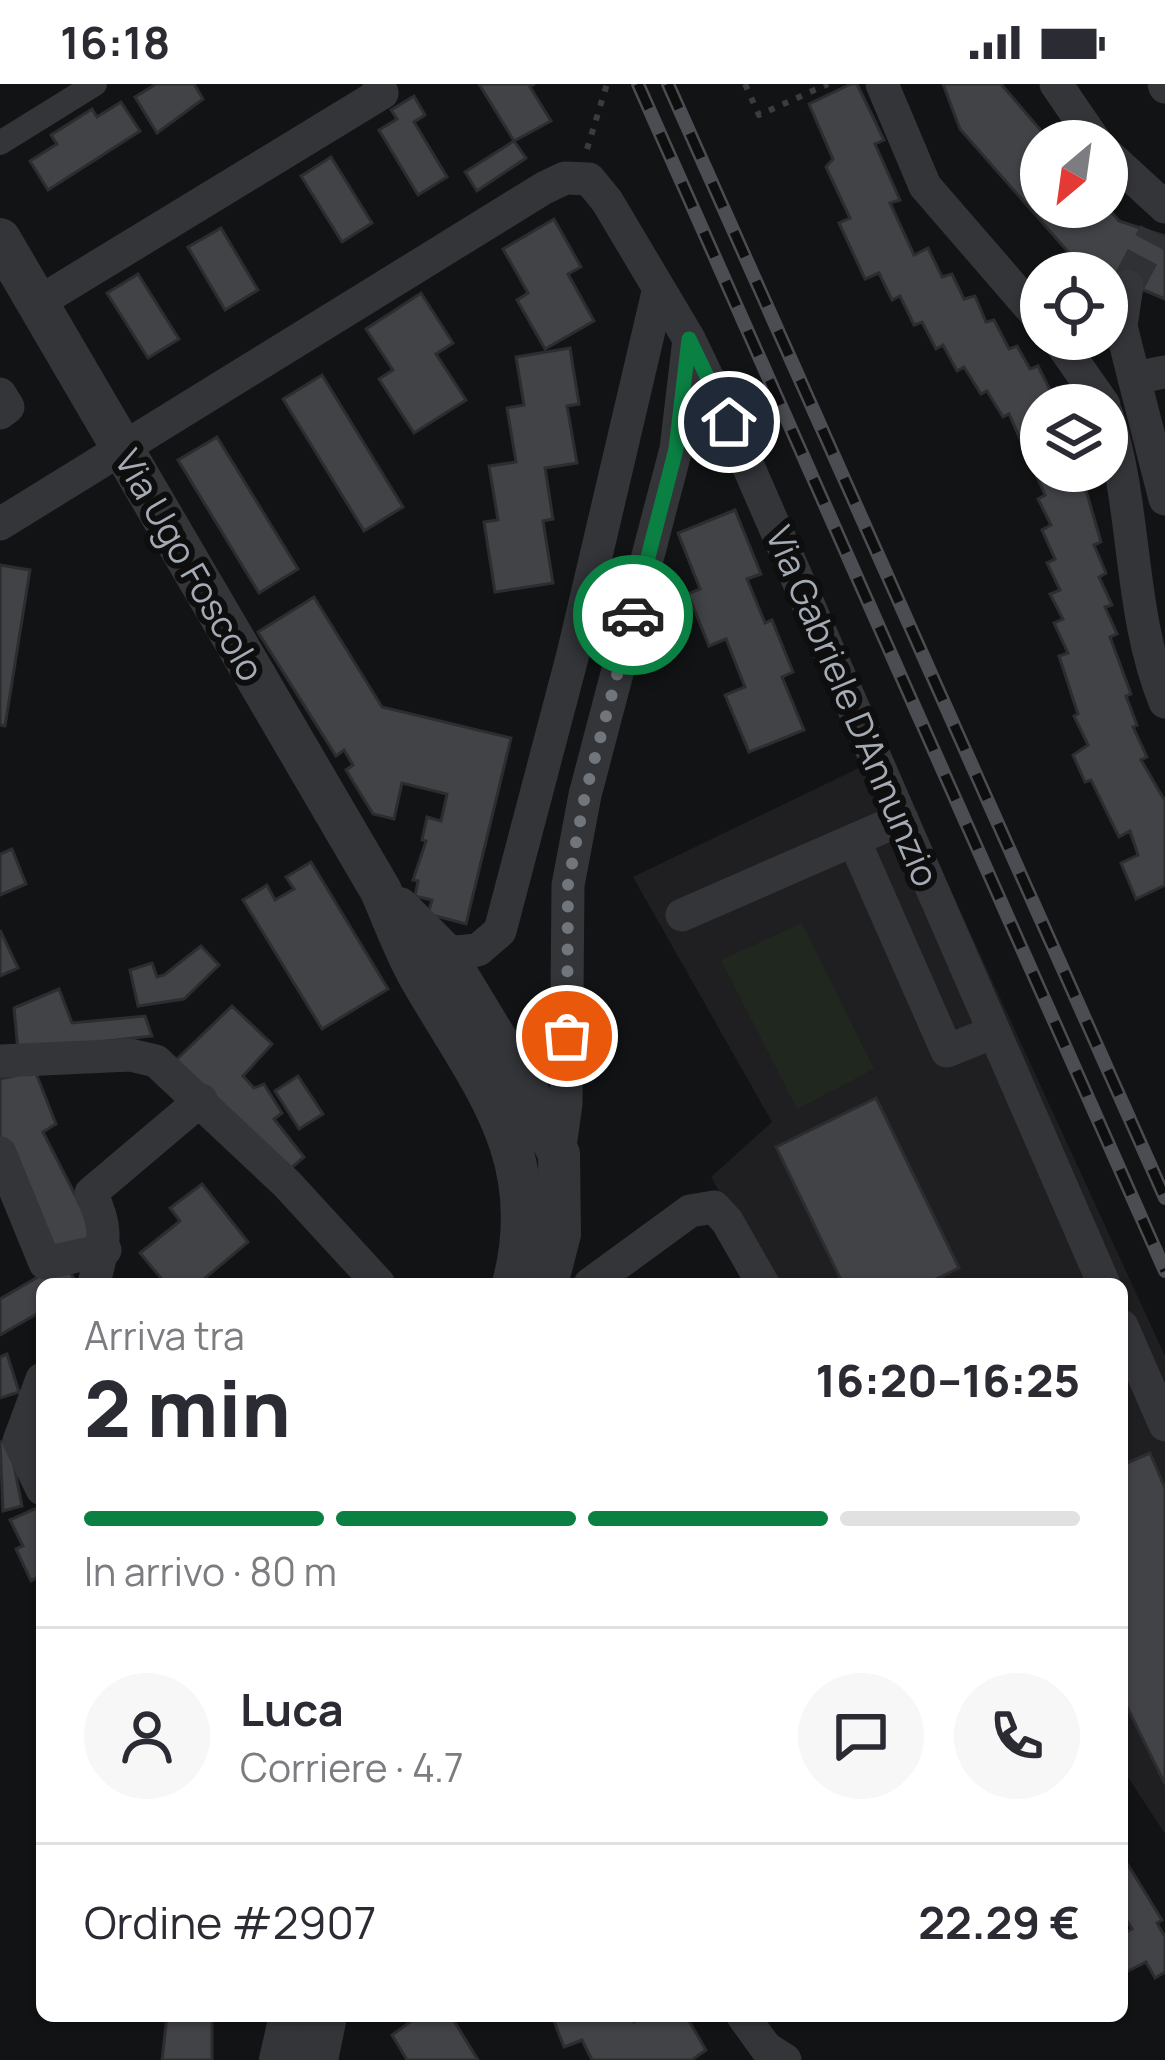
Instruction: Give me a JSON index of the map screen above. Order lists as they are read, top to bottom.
{
  "streets": {
    "street": ["Via Ugo Foscolo", "Via Gabriele D'Annunzio"]
  },
  "north": "bottom left",
  "page": {
    "status": "16:18",
    "heading": ["2 min", "Arriva tra", "16:20–16:25"],
    "panel": [
      "Luca",
      "Corriere · 4.7",
      "Ordine #2907",
      "22.29 €"
    ],
    "bar": "In arrivo · 80 m"
  }
}
